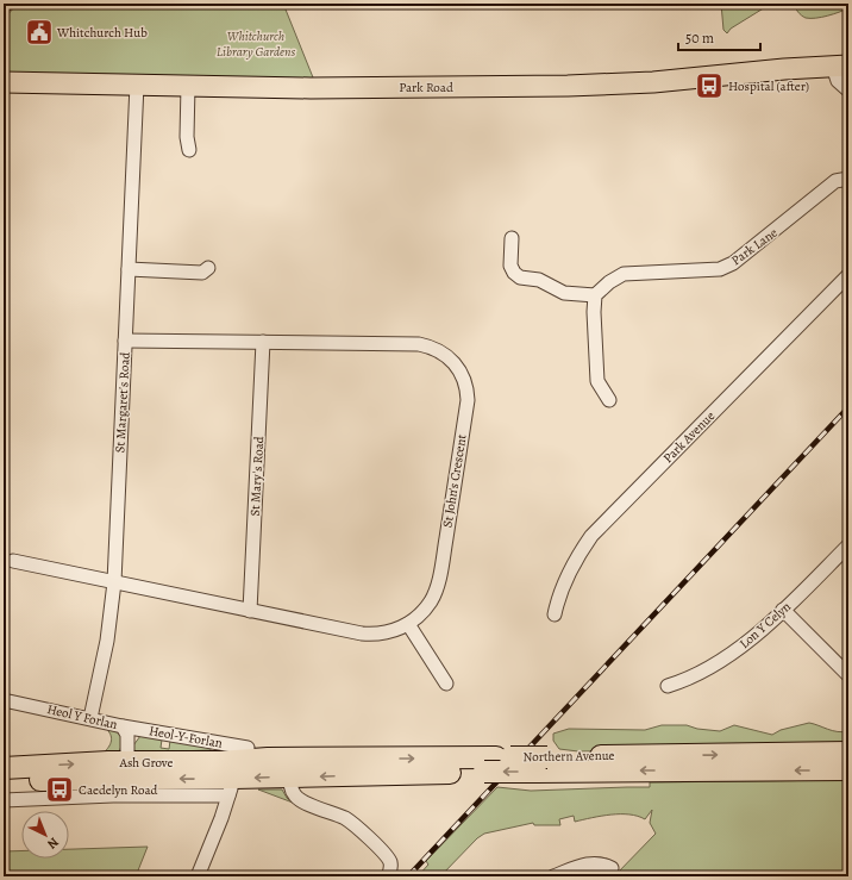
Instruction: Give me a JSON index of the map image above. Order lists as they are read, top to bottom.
{
  "streets": {
    "highway": ["Northern Avenue", "Ash Grove"],
    "main road": ["Park Road"],
    "street": [
      "Park Lane",
      "St Margaret's Road",
      "Park Avenue",
      "St Mary's Road",
      "St John's Crescent",
      "Lon Y Celyn",
      "Heol Y Forlan",
      "Heol-Y-Forlan"
    ]
  },
  "crossings": [
    ["Park Road", "St Margaret's Road"],
    ["St Margaret's Road", "St John's Crescent"],
    ["St Margaret's Road", "Heol Y Forlan"],
    ["St Mary's Road", "St John's Crescent"],
    ["Heol Y Forlan", "Heol-Y-Forlan"],
    ["Heol Y Forlan", "Ash Grove"],
    ["Heol-Y-Forlan", "Ash Grove"],
    ["Northern Avenue", "Ash Grove"]
  ],
  "parks": ["Whitchurch Library Gardens"],
  "places": {
    "public building": ["Whitchurch Hub"],
    "bus stop": ["Hospital (after)", "Caedelyn Road"]
  },
  "scale_bar": "50 m",
  "north": "bottom right"
}
